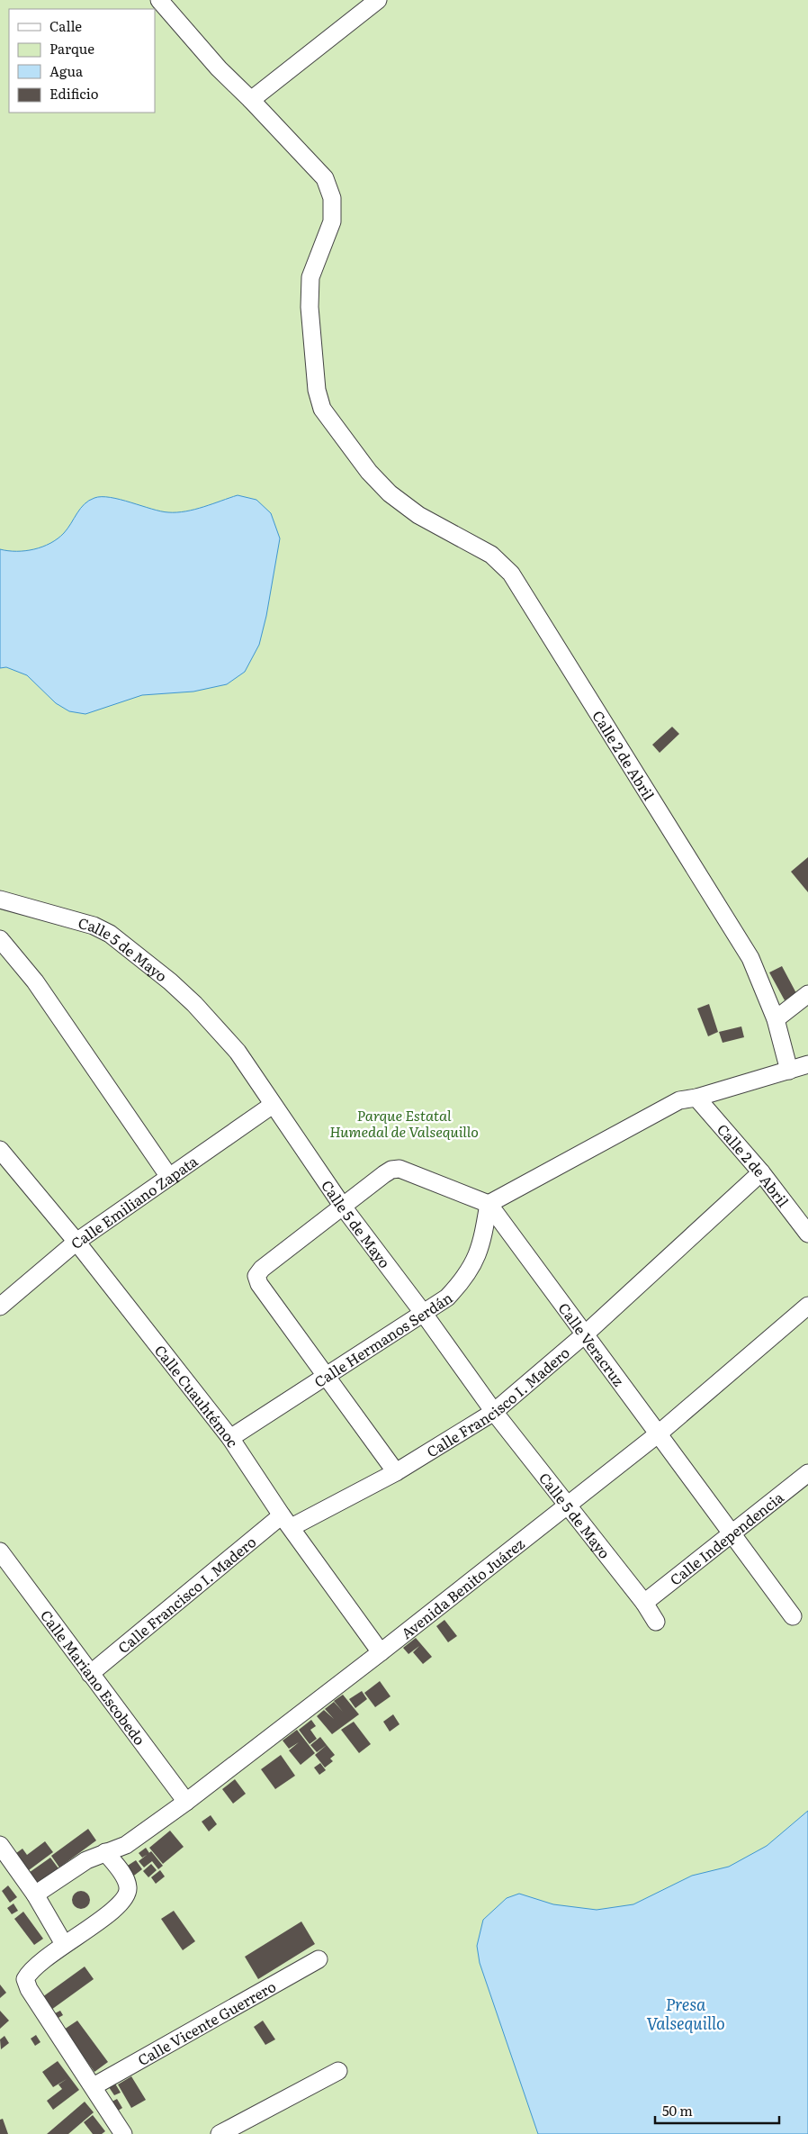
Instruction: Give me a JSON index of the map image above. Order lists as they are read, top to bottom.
{
  "streets": {
    "street": [
      "Calle 2 de Abril",
      "Calle 5 de Mayo",
      "Calle Emiliano Zapata",
      "Calle Hermanos Serdán",
      "Calle Veracruz",
      "Calle Cuauhtémoc",
      "Calle Francisco I. Madero",
      "Calle Independencia",
      "Avenida Benito Juárez",
      "Calle Mariano Escobedo",
      "Calle Vicente Guerrero"
    ]
  },
  "crossings": [
    ["Calle 2 de Abril", "Calle Francisco I. Madero"],
    ["Calle 5 de Mayo", "Calle Emiliano Zapata"],
    ["Calle 5 de Mayo", "Calle Hermanos Serdán"],
    ["Calle 5 de Mayo", "Calle Francisco I. Madero"],
    ["Calle 5 de Mayo", "Calle Independencia"],
    ["Calle 5 de Mayo", "Avenida Benito Juárez"],
    ["Calle Emiliano Zapata", "Calle Cuauhtémoc"],
    ["Calle Hermanos Serdán", "Calle Veracruz"],
    ["Calle Hermanos Serdán", "Calle Cuauhtémoc"],
    ["Calle Veracruz", "Calle Francisco I. Madero"],
    ["Calle Veracruz", "Calle Independencia"],
    ["Calle Veracruz", "Avenida Benito Juárez"],
    ["Calle Cuauhtémoc", "Calle Francisco I. Madero"],
    ["Calle Cuauhtémoc", "Avenida Benito Juárez"],
    ["Calle Francisco I. Madero", "Calle Mariano Escobedo"],
    ["Avenida Benito Juárez", "Calle Mariano Escobedo"]
  ],
  "water": ["Presa Valsequillo"],
  "parks": ["Parque Estatal Humedal de Valsequillo"],
  "legend": [
    "Calle",
    "Parque",
    "Agua",
    "Edificio"
  ],
  "scale_bar": "50 m"
}
